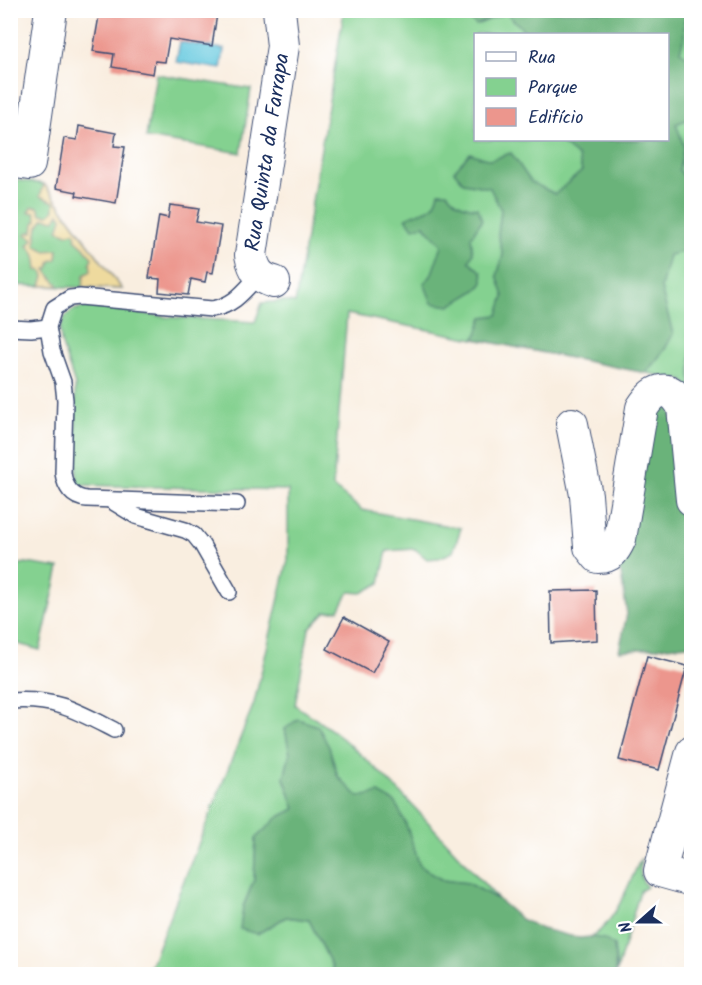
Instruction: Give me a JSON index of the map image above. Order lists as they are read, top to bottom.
{
  "streets": {
    "street": ["Rua Quinta da Farrapa"]
  },
  "legend": ["Rua", "Parque", "Edifício"],
  "north": "left"
}
